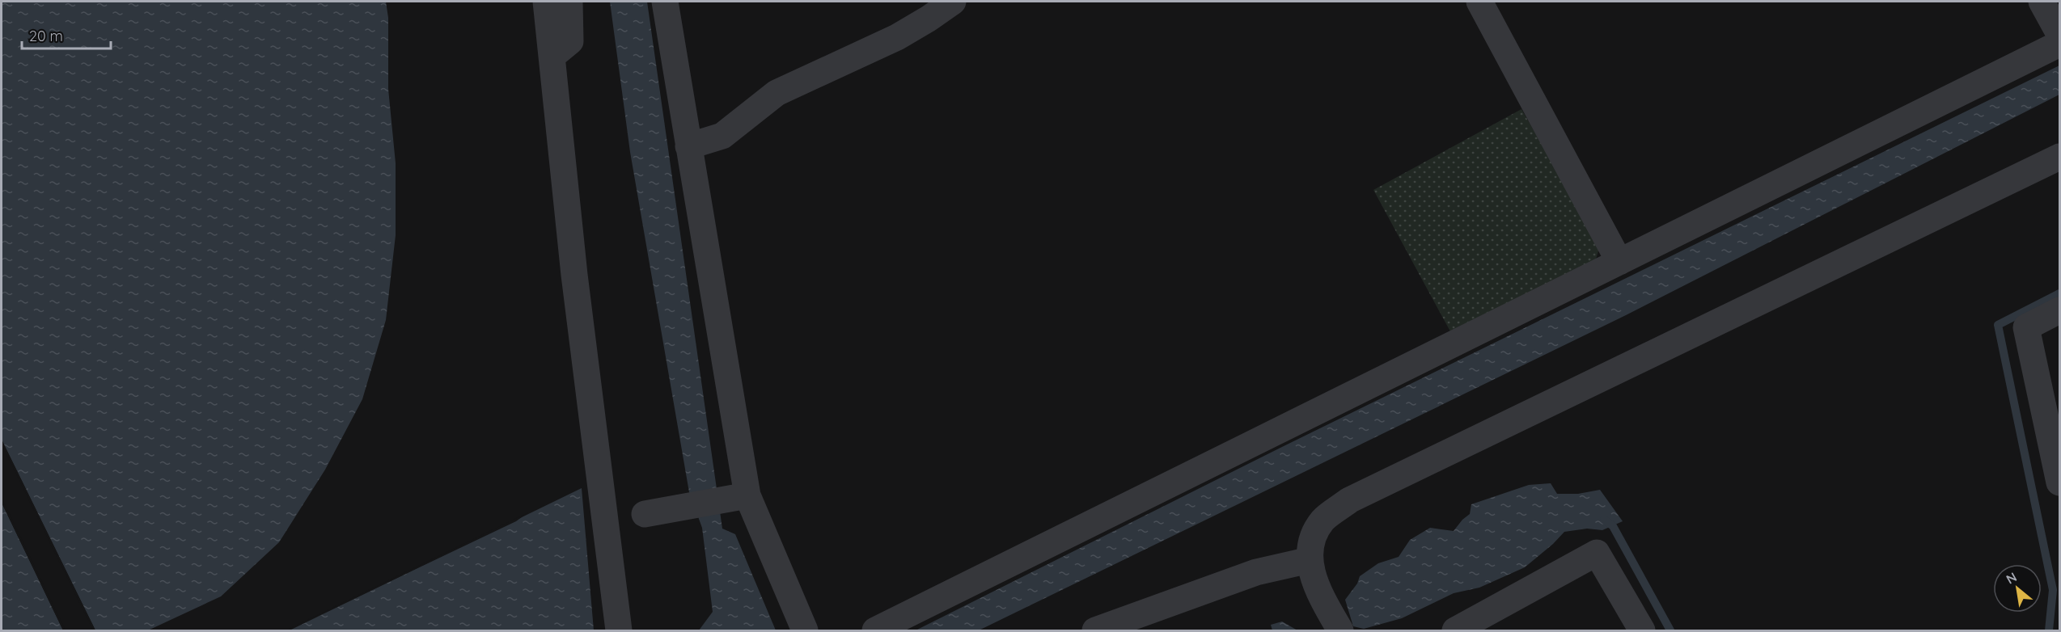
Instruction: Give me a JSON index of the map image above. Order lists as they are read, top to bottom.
{
  "scale_bar": "20 m",
  "north": "top left"
}
